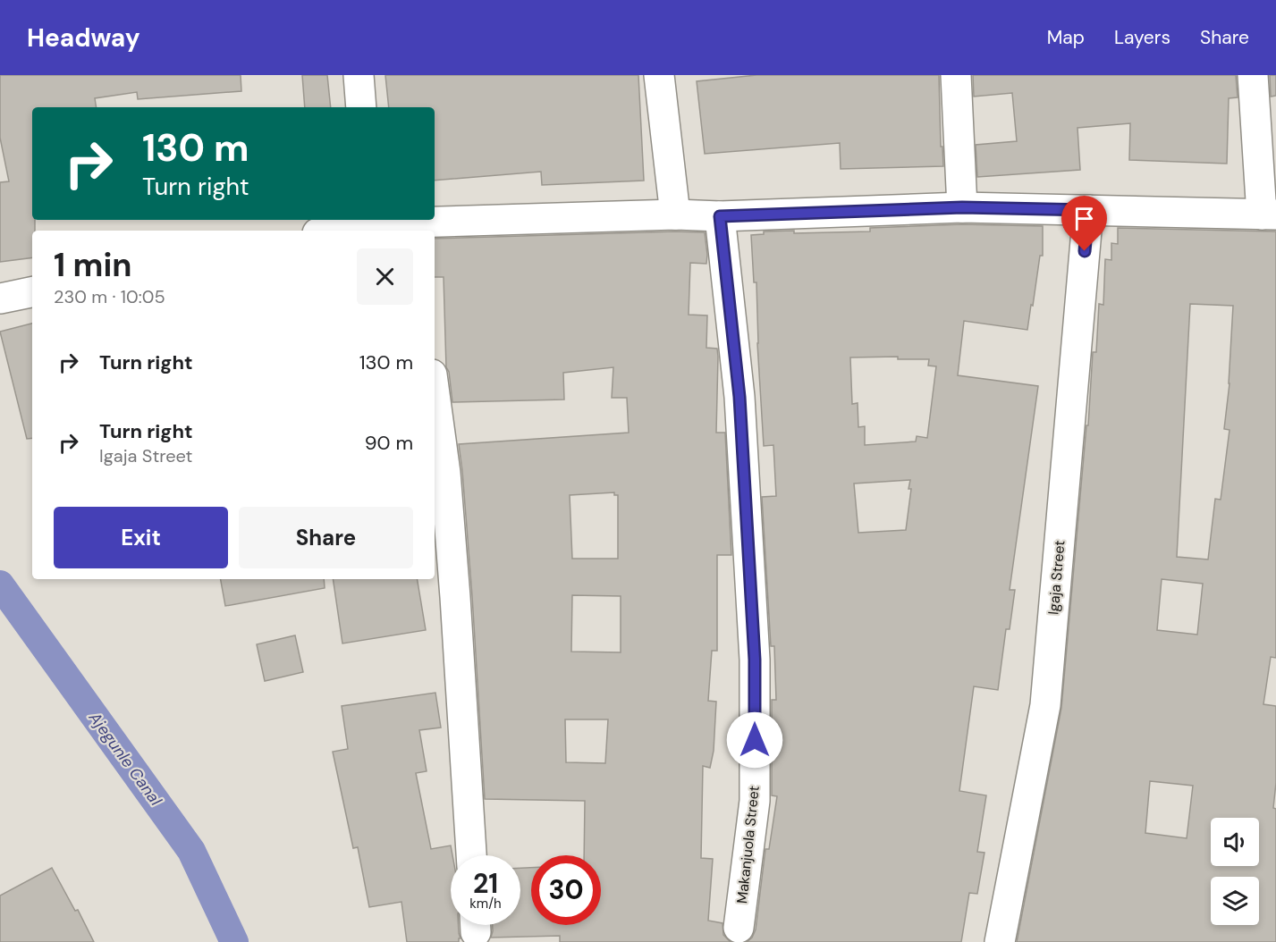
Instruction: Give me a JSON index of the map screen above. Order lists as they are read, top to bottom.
{
  "streets": {
    "street": ["Igaja Street", "Makanjuola Street"]
  },
  "water": ["Ajegunle Canal"],
  "page": {
    "header": "Headway",
    "nav": ["Map", "Layers", "Share"],
    "turn": ["130 m", "Turn right"],
    "heading": ["1 min", "230 m · 10:05"],
    "list": [
      {
        "name": "Turn right",
        "value": "130 m"
      },
      {
        "name": "Turn right",
        "note": "Igaja Street",
        "value": "90 m"
      }
    ],
    "buttons": ["Exit", "Share"],
    "speed": "21 km/h",
    "limit": "30"
  }
}
